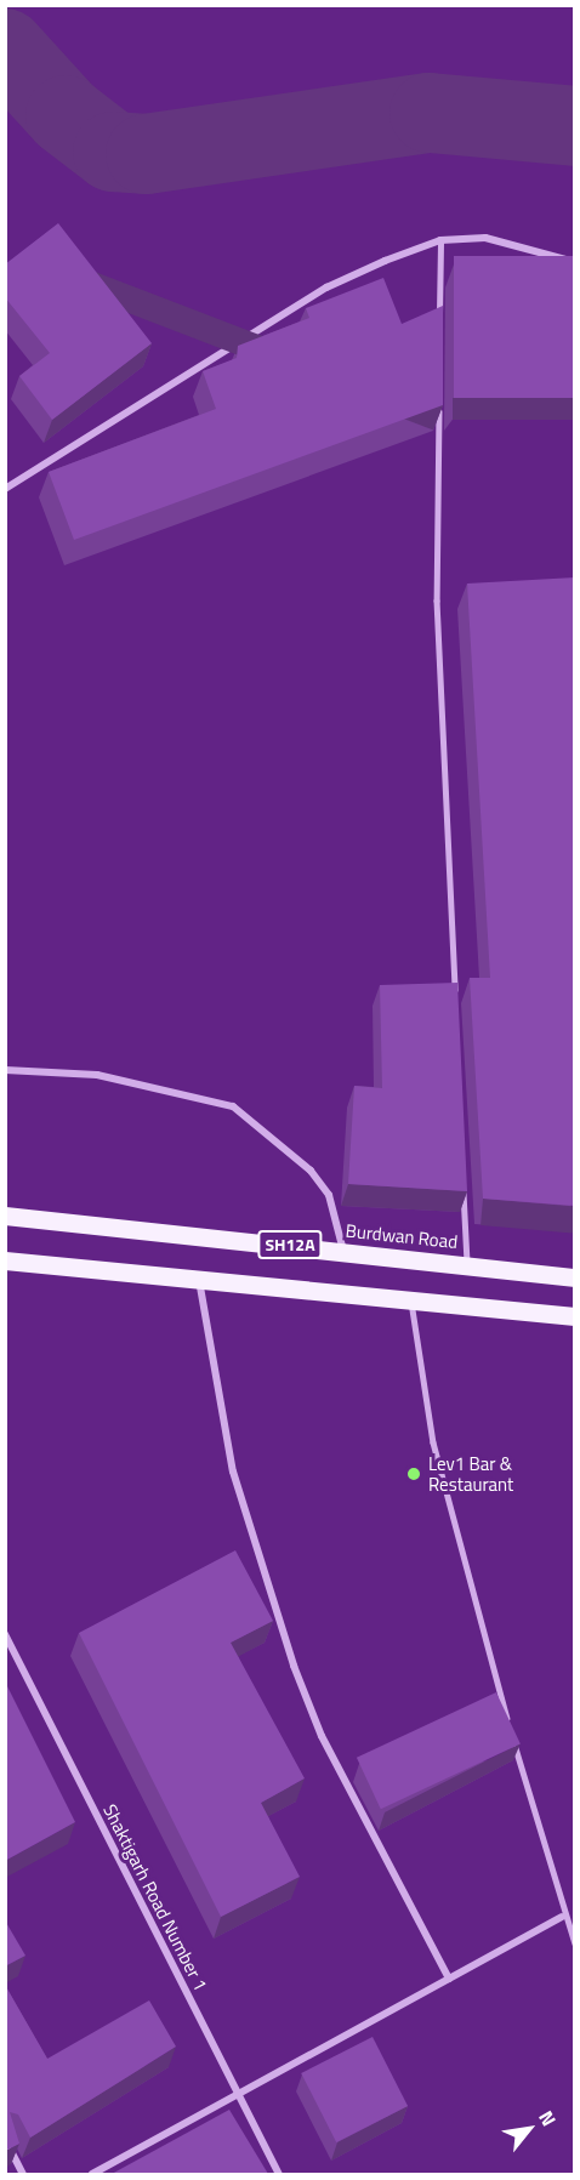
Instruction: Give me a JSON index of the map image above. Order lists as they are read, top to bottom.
{
  "streets": {
    "main road": ["Burdwan Road", "SH12A"],
    "street": ["Shaktigarh Road Number 1"]
  },
  "places": ["Lev1 Bar & Restaurant"],
  "north": "top right"
}
